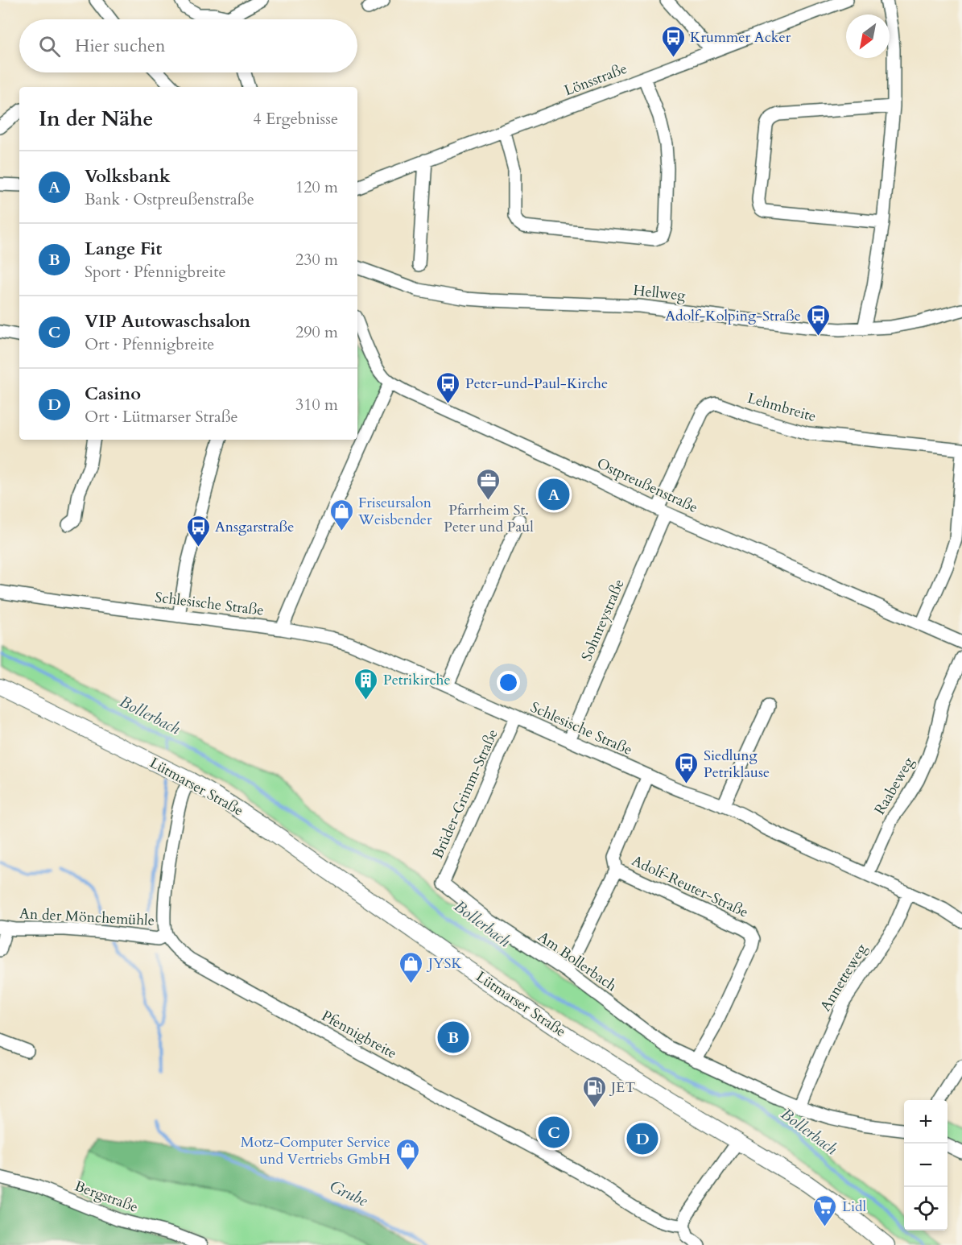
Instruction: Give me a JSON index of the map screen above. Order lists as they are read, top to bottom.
{
  "streets": {
    "main road": ["Lütmarser Straße"],
    "street": [
      "Lönsstraße",
      "Hellweg",
      "Lehmbreite",
      "Ostpreußenstraße",
      "Schlesische Straße",
      "Sohnreystraße",
      "Raabeweg",
      "Brüder-Grimm-Straße",
      "Adolf-Reuter-Straße",
      "An der Mönchemühle",
      "Am Bollerbach",
      "Annetteweg",
      "Pfennigbreite",
      "Bergstraße"
    ]
  },
  "crossings": [
    ["Lehmbreite", "Ostpreußenstraße"],
    ["Lehmbreite", "Sohnreystraße"],
    ["Ostpreußenstraße", "Sohnreystraße"],
    ["Schlesische Straße", "Sohnreystraße"],
    ["Schlesische Straße", "Raabeweg"],
    ["Schlesische Straße", "Brüder-Grimm-Straße"],
    ["Schlesische Straße", "Adolf-Reuter-Straße"],
    ["Schlesische Straße", "Annetteweg"],
    ["Brüder-Grimm-Straße", "Am Bollerbach"],
    ["Adolf-Reuter-Straße", "Am Bollerbach"],
    ["An der Mönchemühle", "Pfennigbreite"],
    ["Am Bollerbach", "Annetteweg"]
  ],
  "water": ["Bollerbach", "Grube"],
  "places": {
    "bus stop": [
      "Krummer Acker",
      "Adolf-Kolping-Straße",
      "Peter-und-Paul-Kirche",
      "Ansgarstraße",
      "Siedlung Petriklause"
    ],
    "office": ["Pfarrheim St. Peter und Paul"],
    "shop": ["Friseursalon Weisbender", "JYSK", "Motz-Computer Service und Vertriebs GmbH"],
    "building": ["Petrikirche"],
    "fuel station": ["JET"],
    "supermarket": ["Lidl"]
  },
  "north": "bottom left",
  "page": {
    "search": "Hier suchen",
    "heading": ["In der Nähe", "4 Ergebnisse"],
    "list": [
      {
        "mark": "A",
        "name": "Volksbank",
        "note": "Bank · Ostpreußenstraße",
        "value": "120 m"
      },
      {
        "mark": "B",
        "name": "Lange Fit",
        "note": "Sport · Pfennigbreite",
        "value": "230 m"
      },
      {
        "mark": "C",
        "name": "VIP Autowaschsalon",
        "note": "Ort · Pfennigbreite",
        "value": "290 m"
      },
      {
        "mark": "D",
        "name": "Casino",
        "note": "Ort · Lütmarser Straße",
        "value": "310 m"
      }
    ],
    "pins": [
      "A",
      "B",
      "C",
      "D"
    ],
    "map_buttons": ["+", "−"]
  }
}
